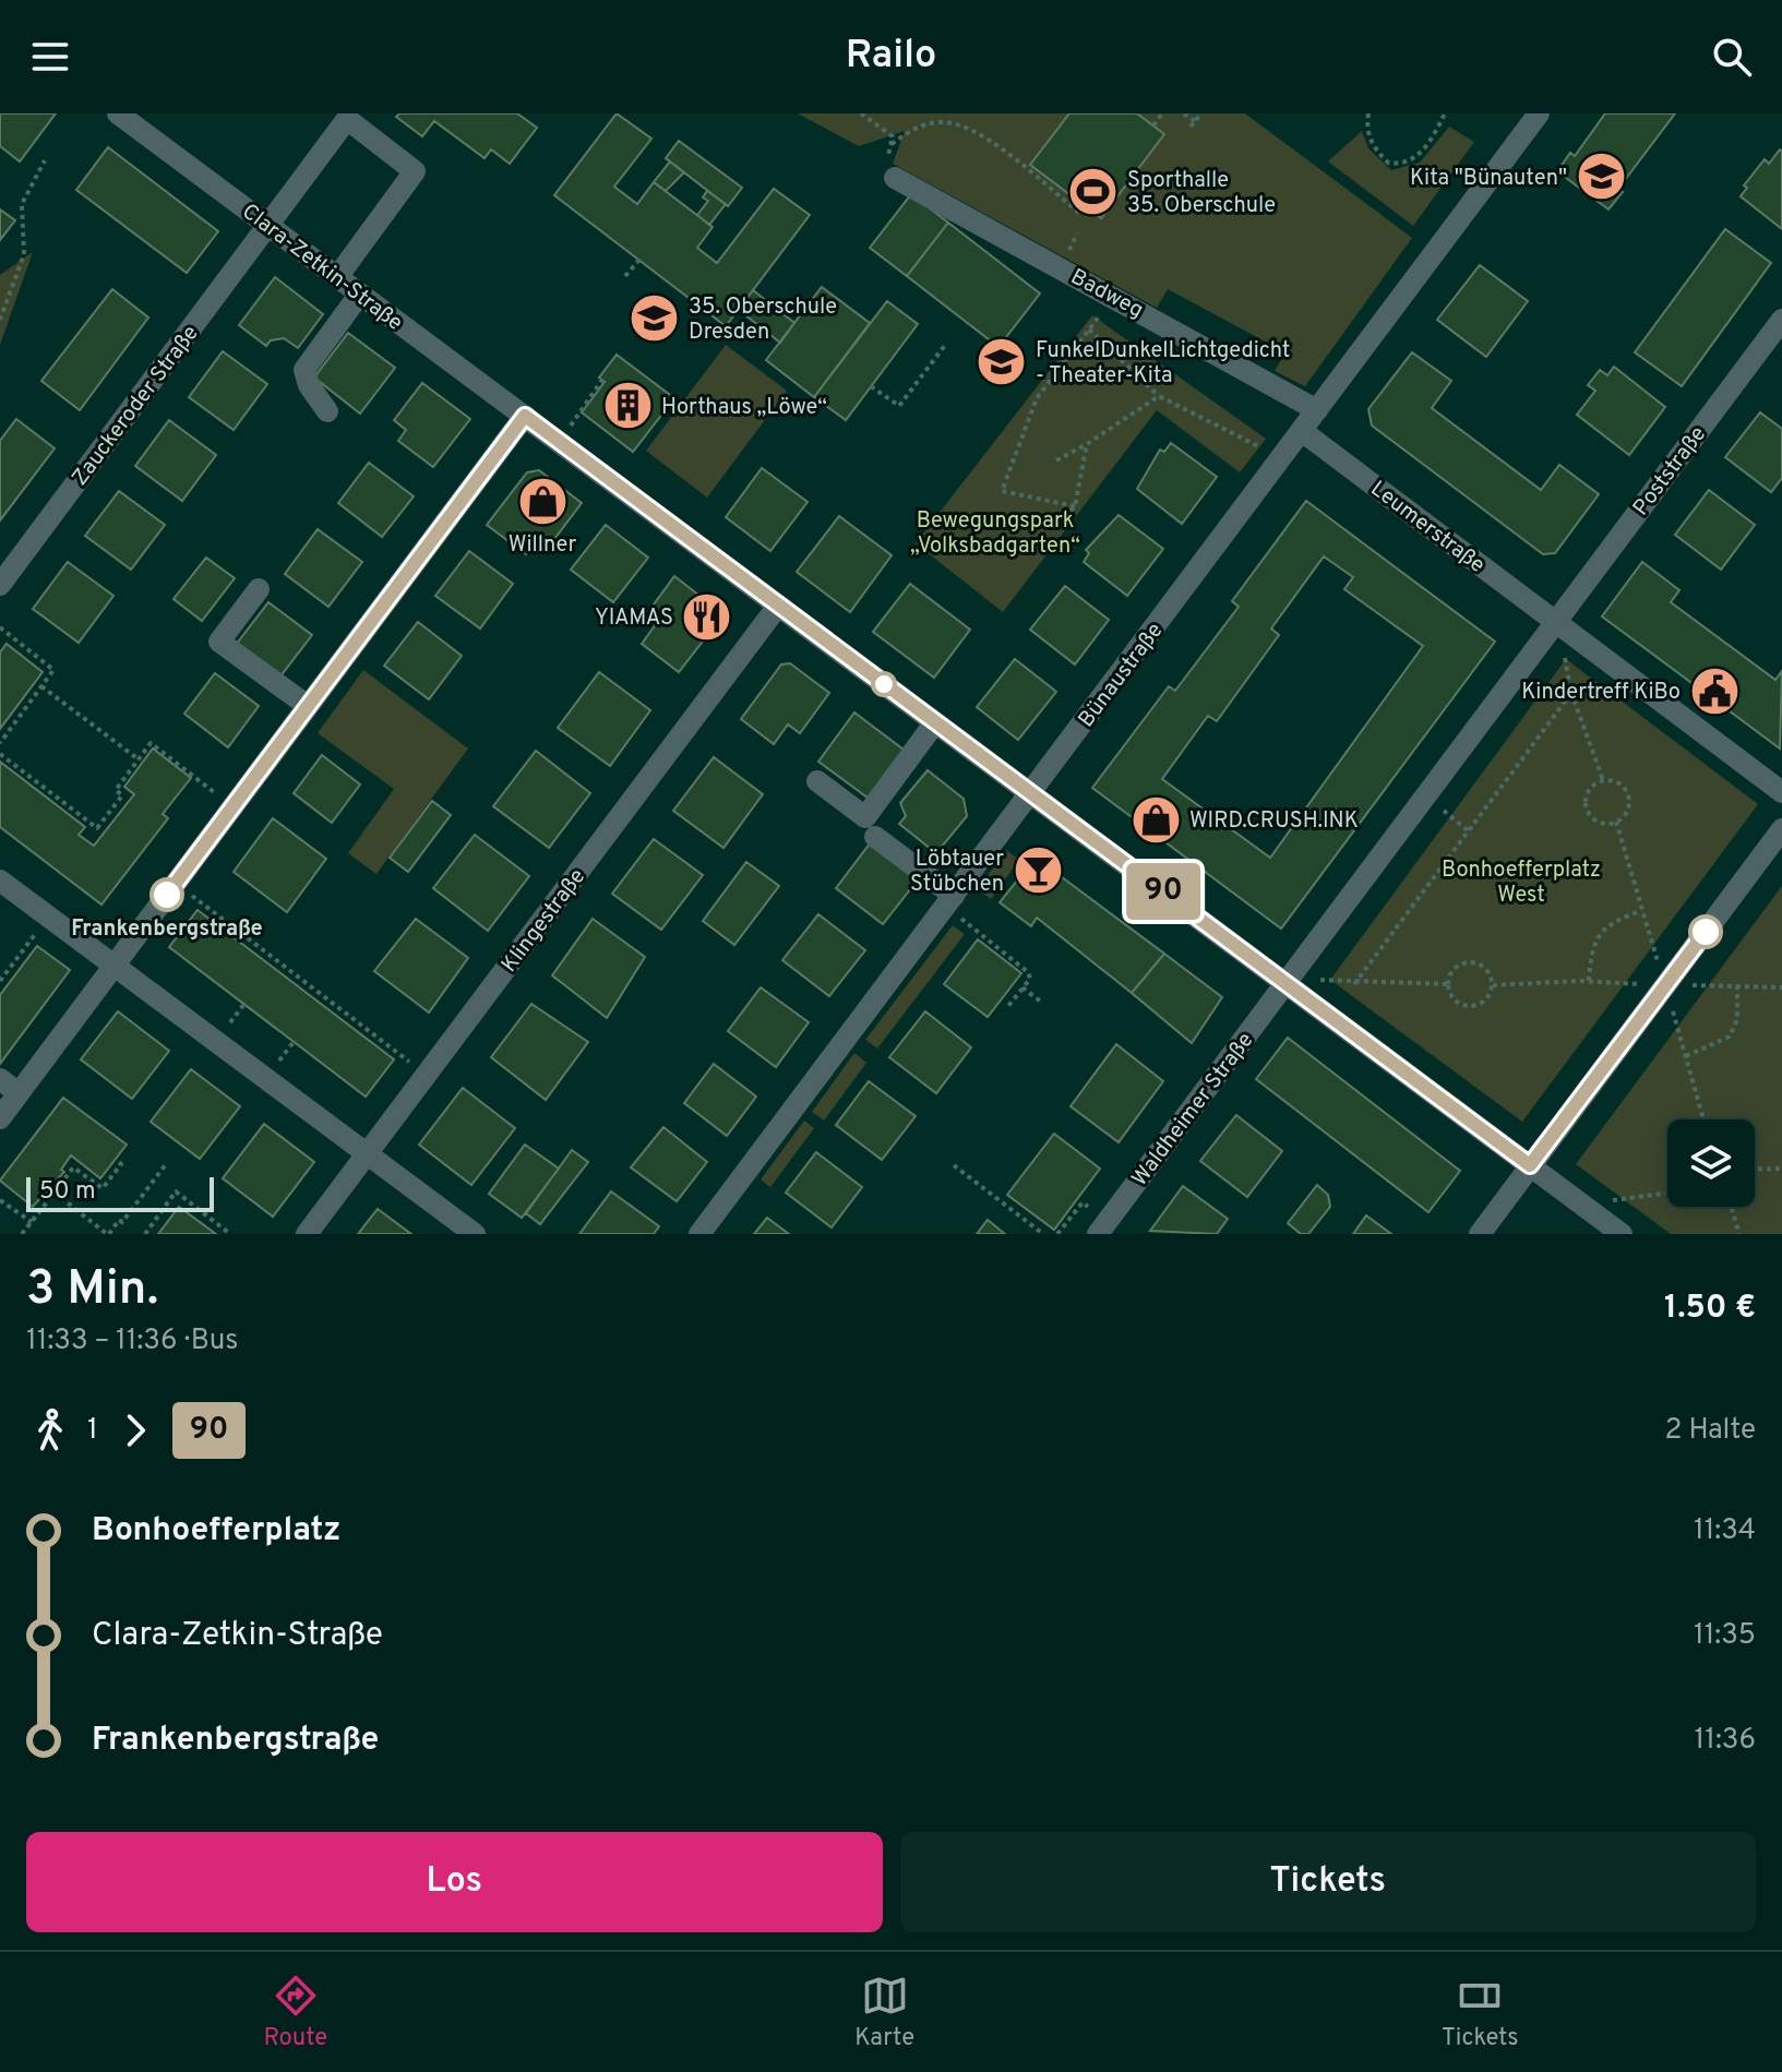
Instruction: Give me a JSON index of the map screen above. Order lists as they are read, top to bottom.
{
  "streets": {
    "street": [
      "Clara-Zetkin-Straße",
      "Badweg",
      "Zauckeroder Straße",
      "Poststraße",
      "Leumerstraße",
      "Bünaustraße",
      "Klingestraße",
      "Waldheimer Straße"
    ]
  },
  "crossings": [
    ["Clara-Zetkin-Straße", "Zauckeroder Straße"],
    ["Clara-Zetkin-Straße", "Bünaustraße"],
    ["Clara-Zetkin-Straße", "Klingestraße"],
    ["Clara-Zetkin-Straße", "Waldheimer Straße"],
    ["Badweg", "Bünaustraße"],
    ["Poststraße", "Leumerstraße"],
    ["Poststraße", "Waldheimer Straße"],
    ["Leumerstraße", "Bünaustraße"]
  ],
  "parks": ["Bewegungspark „Volksbadgarten“", "Bonhoefferplatz West"],
  "places": {
    "school or university": ["Kita \"Bünauten\"", "35. Oberschule Dresden", "FunkelDunkelLichtgedicht - Theater-Kita"],
    "sports": ["Sporthalle 35. Oberschule"],
    "building": ["Horthaus „Löwe“"],
    "shop": ["Willner", "WIRD.CRUSH.INK"],
    "restaurant": ["YIAMAS"],
    "public building": ["Kindertreff KiBo"],
    "bar": ["Löbtauer Stübchen"],
    "other": ["Frankenbergstraße"]
  },
  "lines": ["bus line 90"],
  "scale_bar": "50 m",
  "page": {
    "header": "Railo",
    "on_map": "90",
    "scale": "50 m",
    "heading": ["3 Min.", "11:33 – 11:36 · Bus", "1.50 €"],
    "legs": ["1", "90", "2 Halte"],
    "list": [
      {
        "name": "Bonhoefferplatz",
        "value": "11:34"
      },
      {
        "name": "Clara-Zetkin-Straße",
        "value": "11:35"
      },
      {
        "name": "Frankenbergstraße",
        "value": "11:36"
      }
    ],
    "buttons": ["Los", "Tickets"],
    "tabs": ["Route", "Karte", "Tickets"]
  }
}
